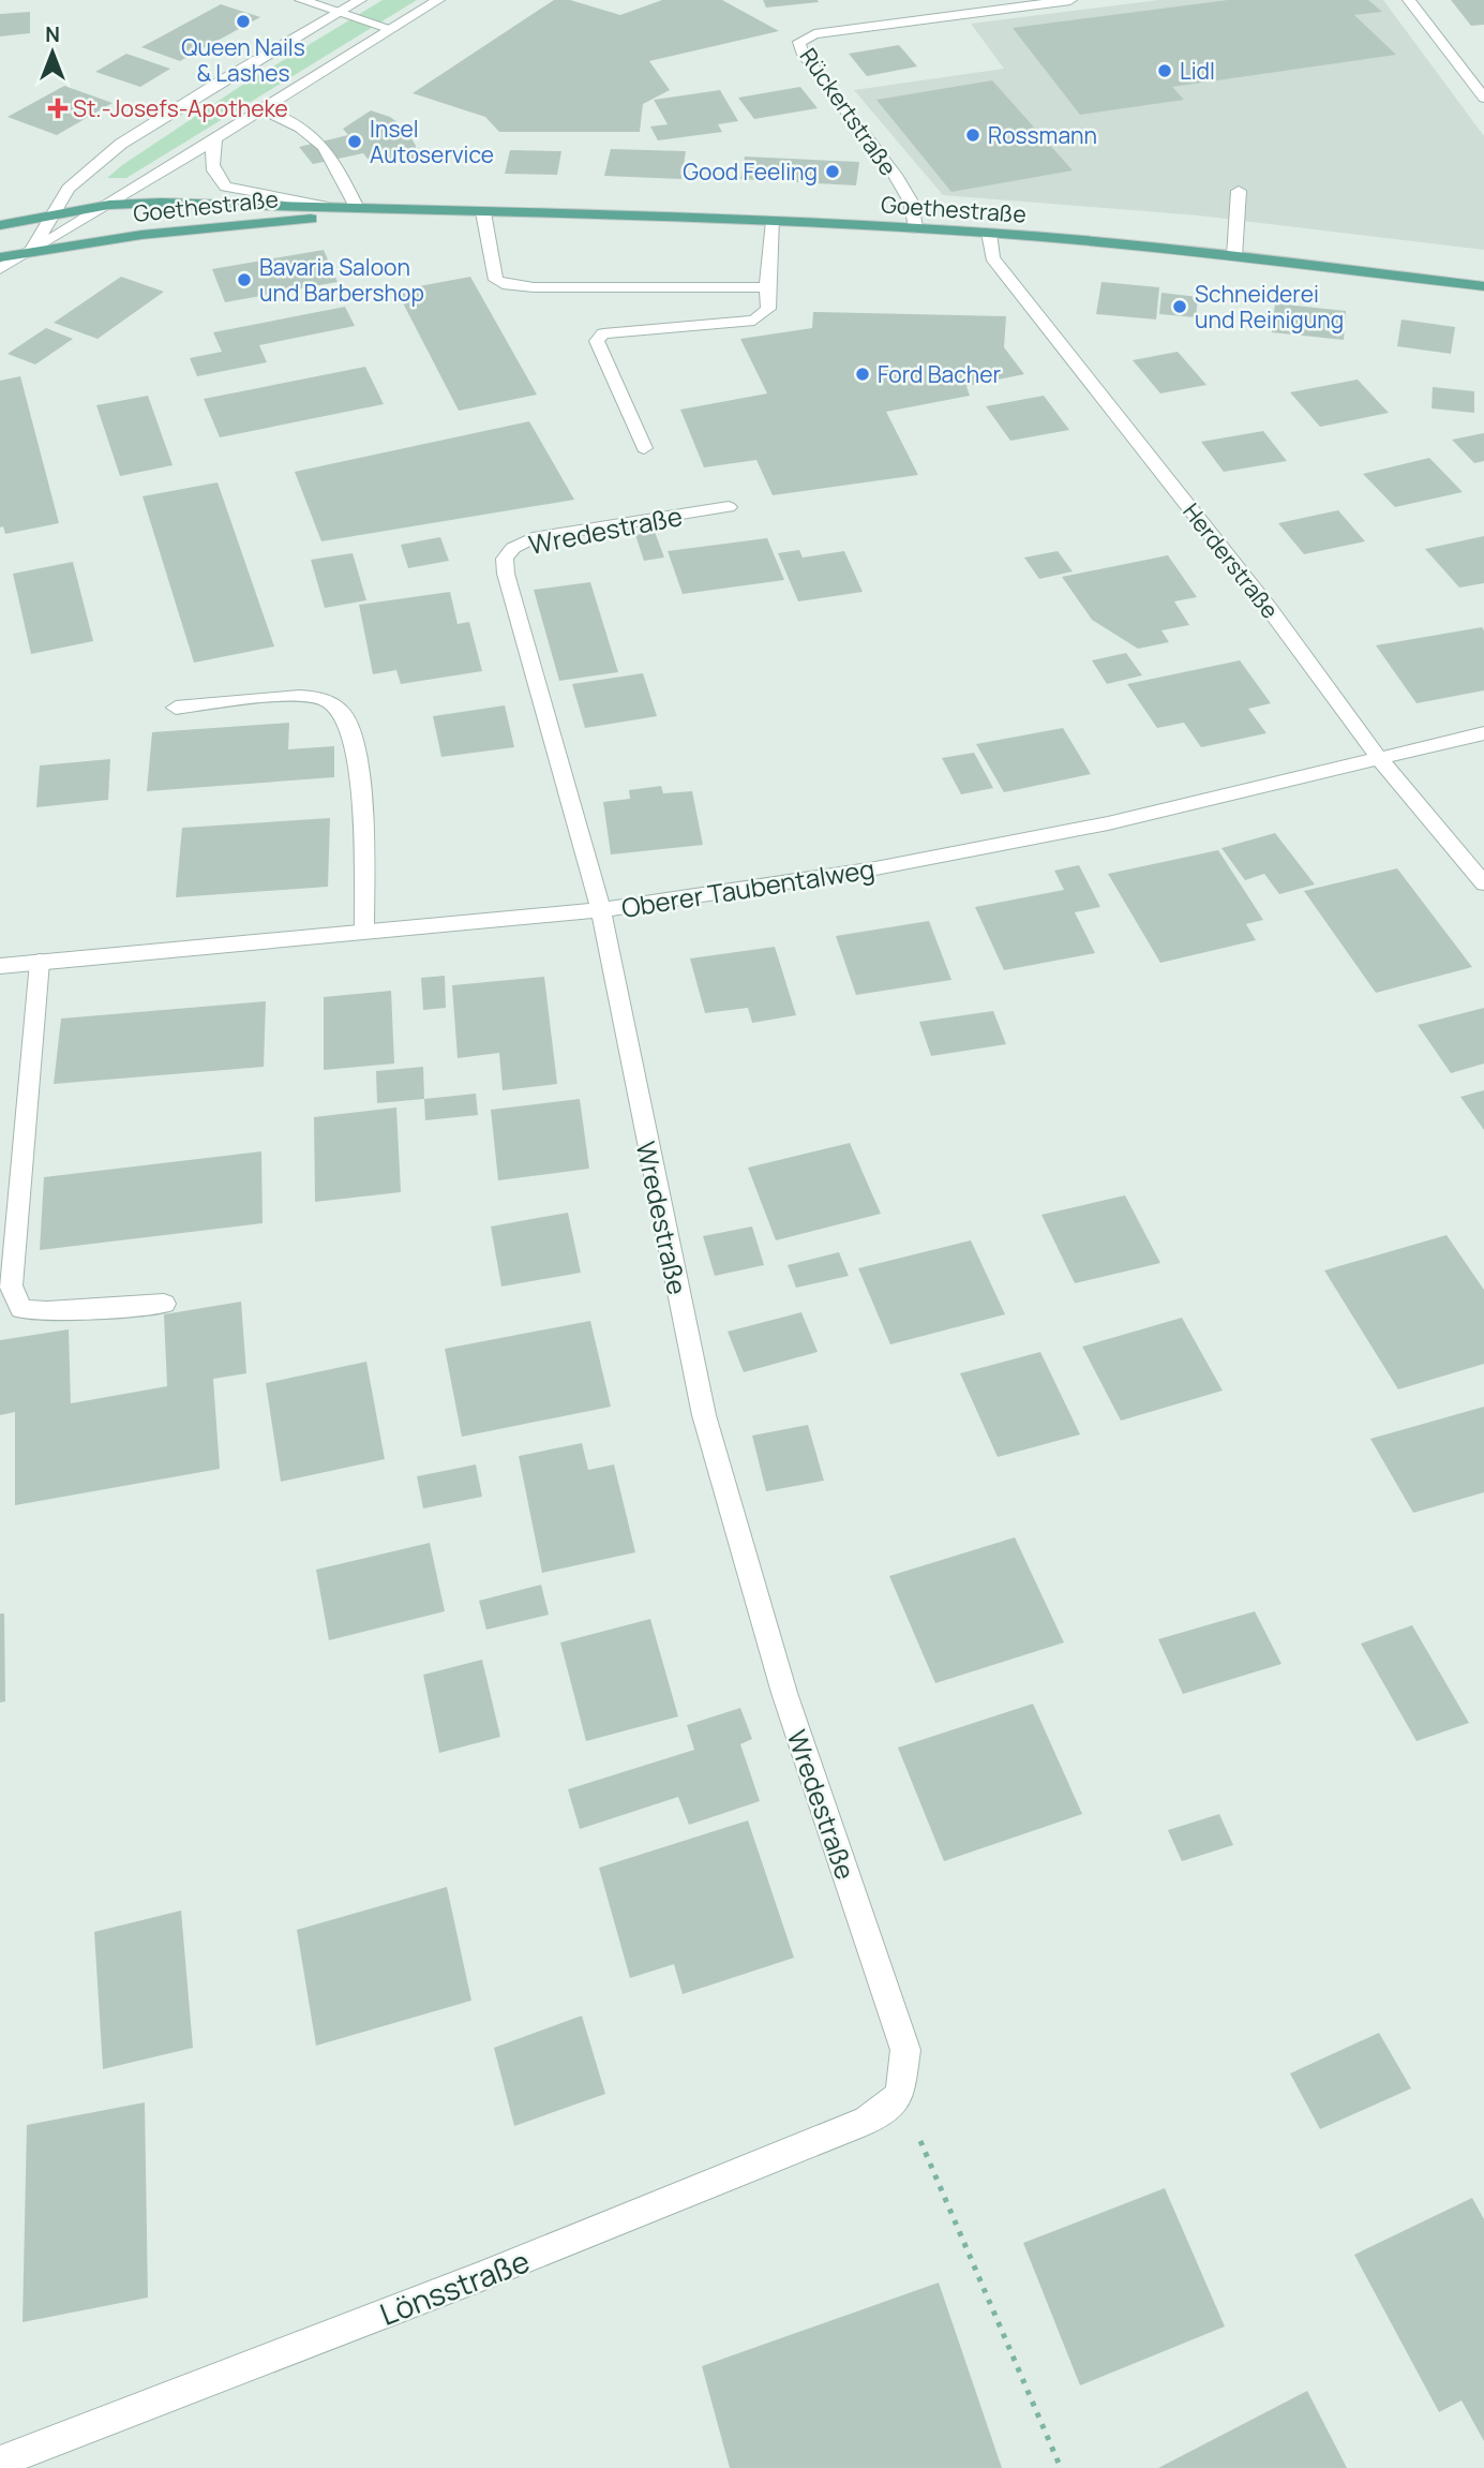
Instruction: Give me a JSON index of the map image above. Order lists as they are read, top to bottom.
{
  "streets": {
    "main road": ["Goethestraße"],
    "street": [
      "Rückertstraße",
      "Wredestraße",
      "Herderstraße",
      "Oberer Taubentalweg",
      "Lönsstraße"
    ]
  },
  "crossings": [
    ["Rückertstraße", "Goethestraße"],
    ["Goethestraße", "Herderstraße"],
    ["Wredestraße", "Oberer Taubentalweg"],
    ["Wredestraße", "Lönsstraße"],
    ["Herderstraße", "Oberer Taubentalweg"]
  ],
  "places": {
    "other": [
      "Queen Nails & Lashes",
      "Lidl",
      "Rossmann",
      "Insel Autoservice",
      "Good Feeling",
      "Bavaria Saloon und Barbershop",
      "Schneiderei und Reinigung",
      "Ford Bacher"
    ],
    "health": ["St.-Josefs-Apotheke"]
  },
  "north": "top"
}
